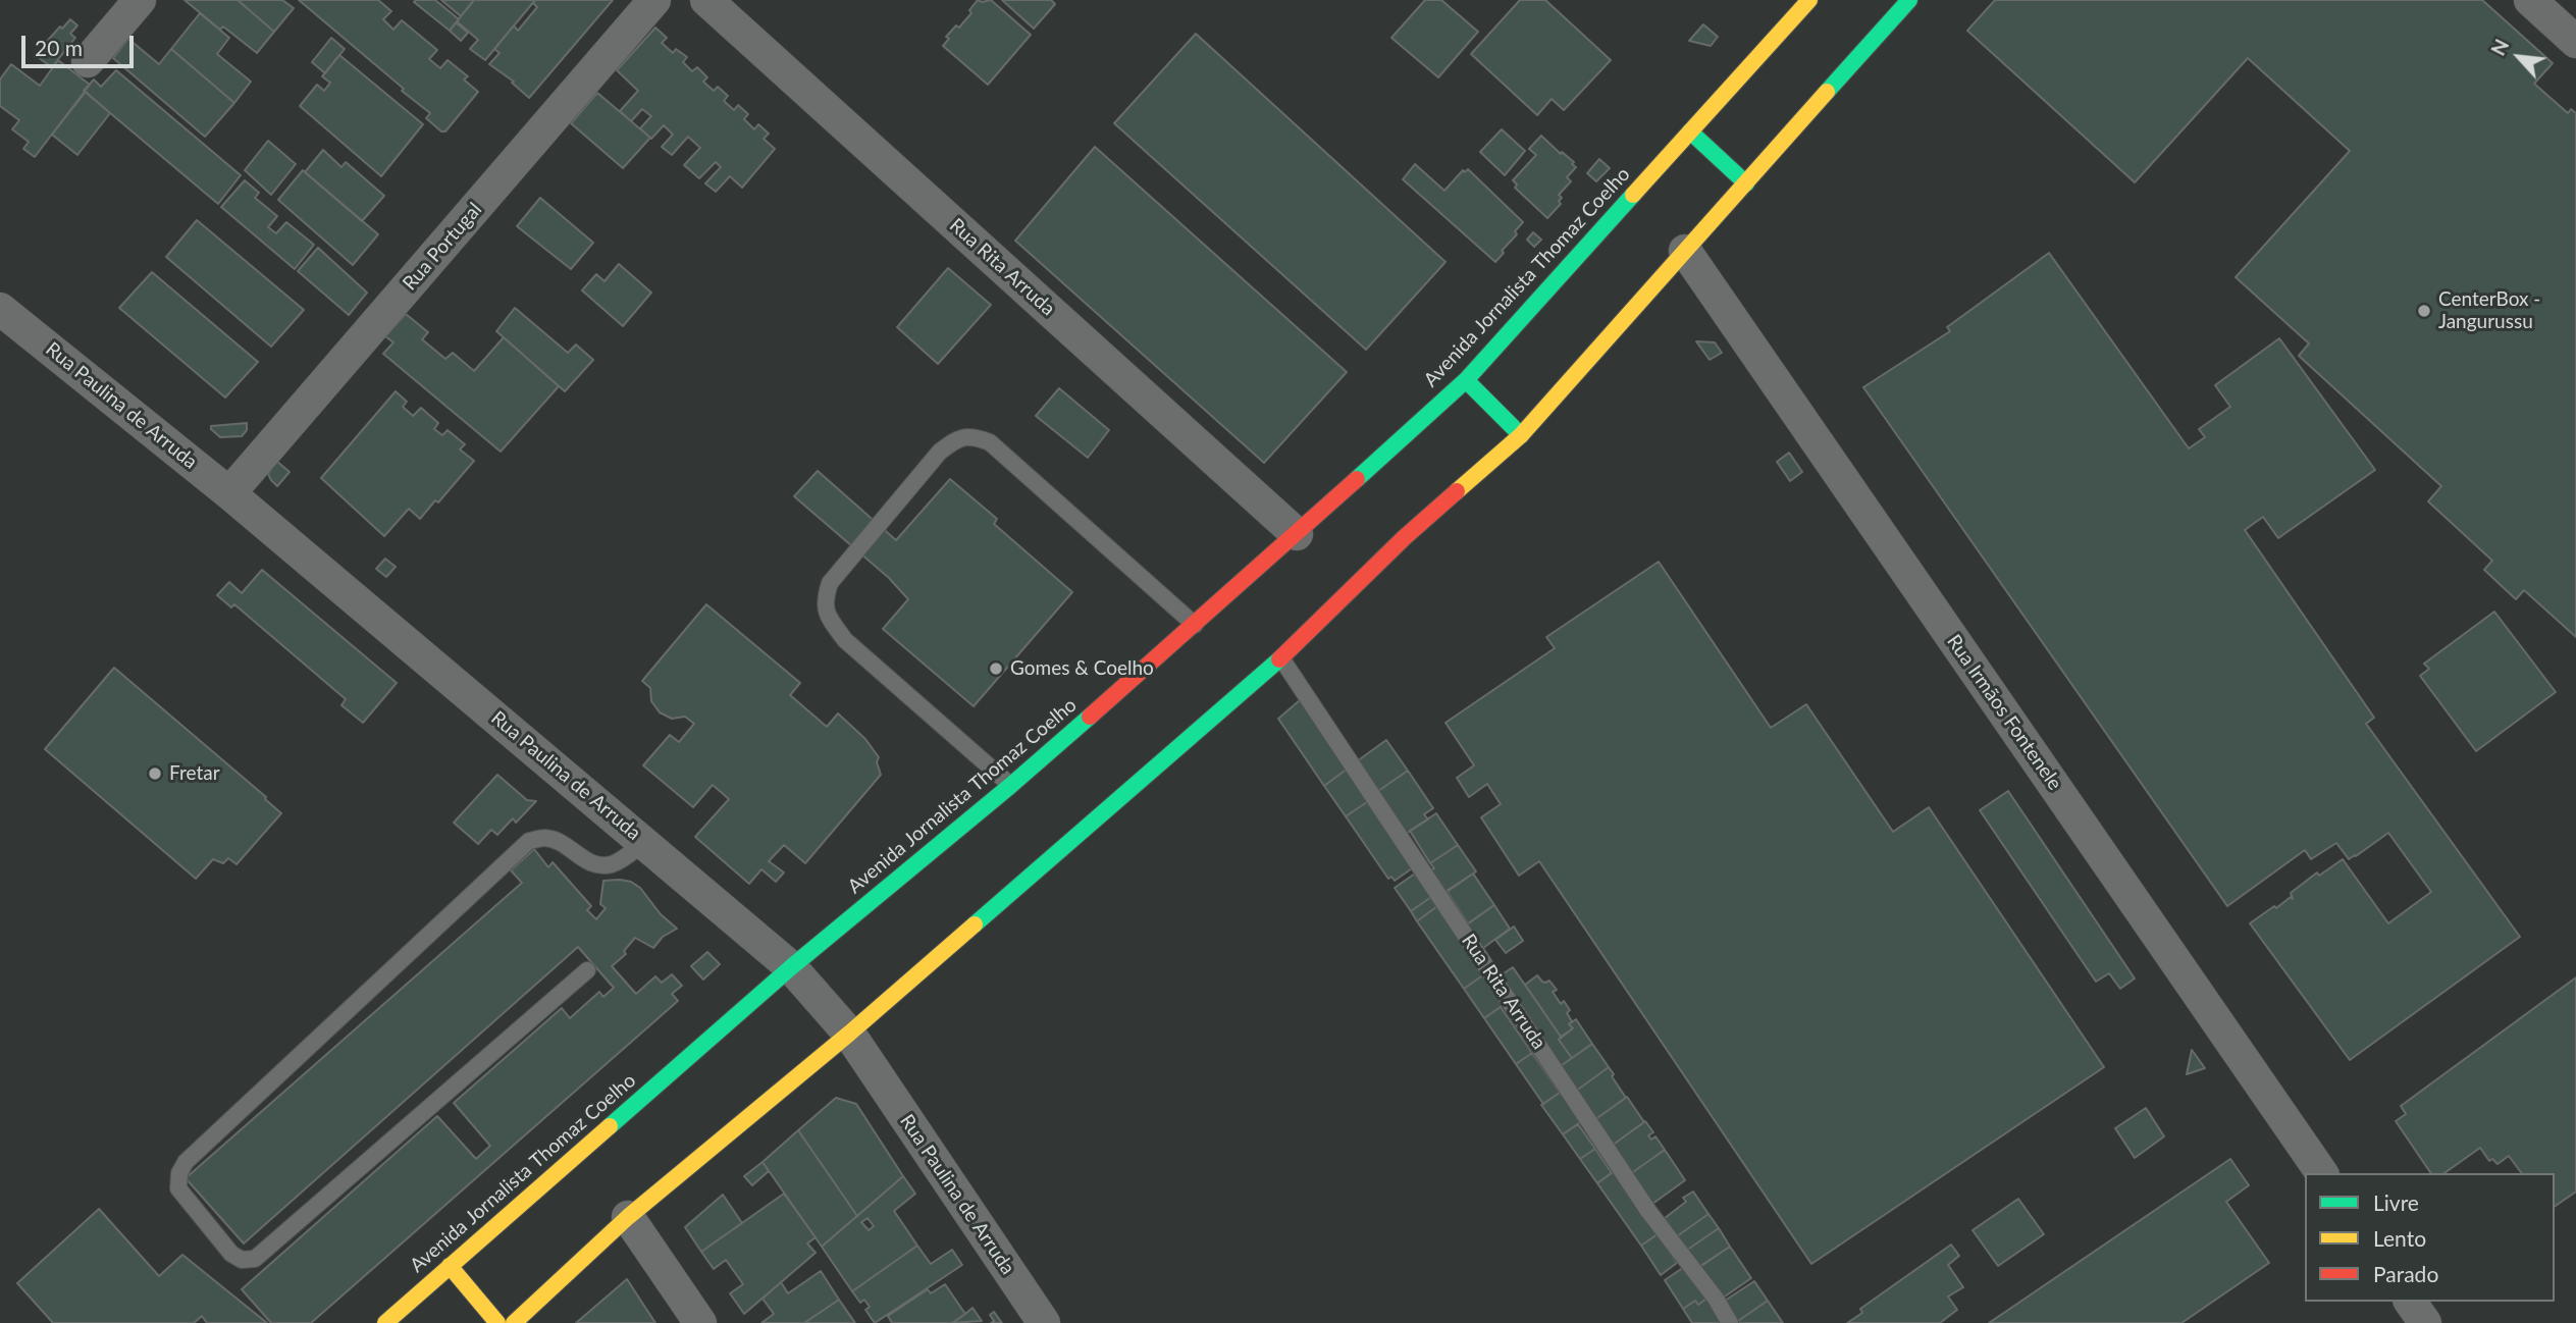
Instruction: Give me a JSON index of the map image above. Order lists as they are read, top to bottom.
{
  "streets": {
    "main road": ["Avenida Jornalista Thomaz Coelho"],
    "street": [
      "Rua Portugal",
      "Rua Rita Arruda",
      "Rua Paulina de Arruda",
      "Rua Irmãos Fontenele"
    ]
  },
  "crossings": [
    ["Rua Portugal", "Rua Paulina de Arruda"],
    ["Rua Rita Arruda", "Avenida Jornalista Thomaz Coelho"],
    ["Avenida Jornalista Thomaz Coelho", "Rua Paulina de Arruda"]
  ],
  "places": ["CenterBox - Jangurussu", "Gomes & Coelho", "Fretar"],
  "legend": ["Livre", "Lento", "Parado"],
  "scale_bar": "20 m",
  "north": "top left"
}
